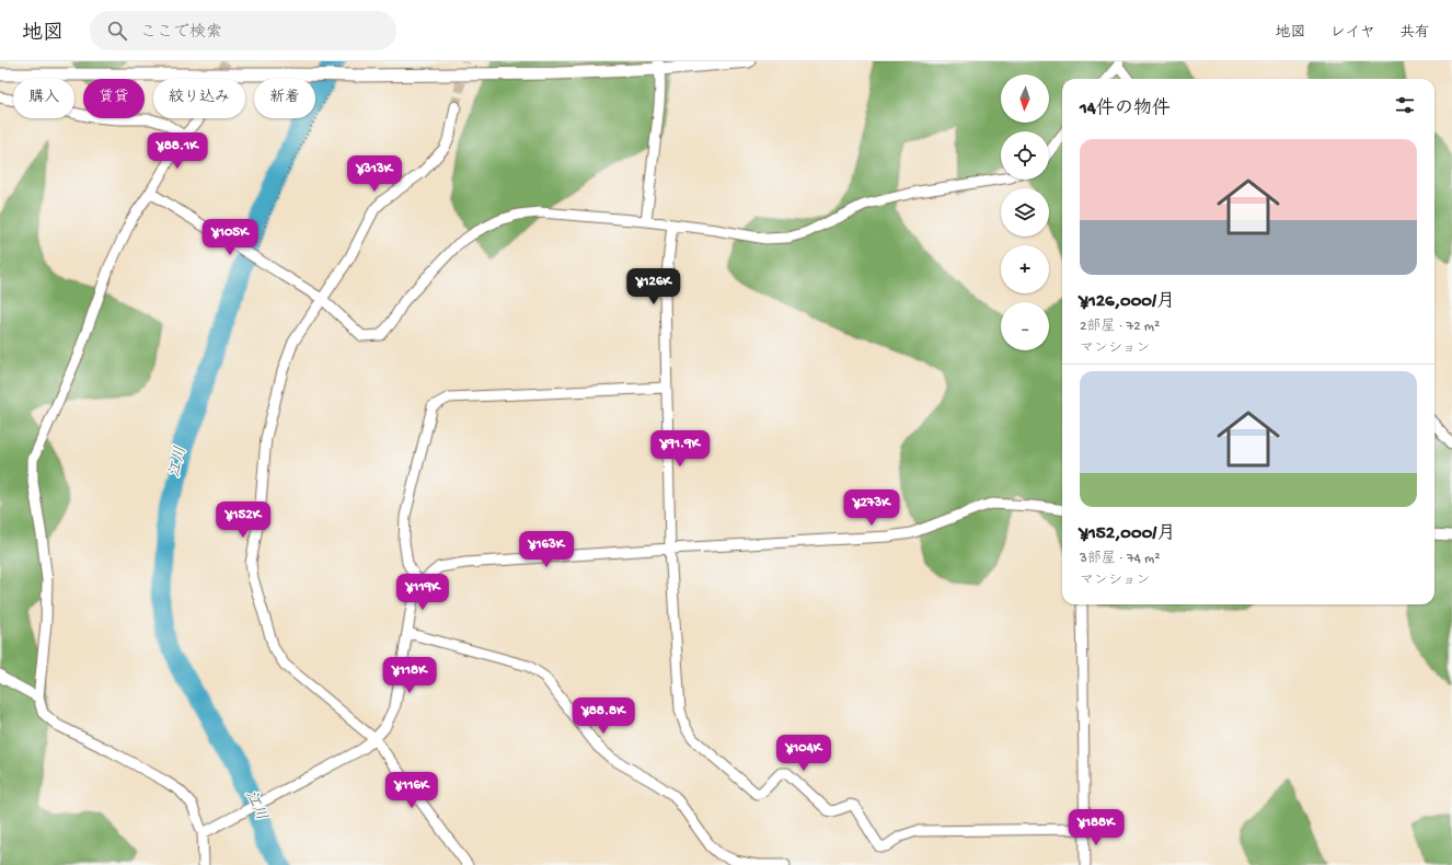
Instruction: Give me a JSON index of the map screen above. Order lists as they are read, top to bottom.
{
  "water": ["江川"],
  "north": "bottom",
  "page": {
    "header": "地図",
    "search": "ここで検索",
    "nav": ["地図", "レイヤ", "共有"],
    "map_buttons": ["+", "−"],
    "chip": [
      "購入",
      "賃貸",
      "絞り込み",
      "新着"
    ],
    "heading": "14件の物件",
    "list": [
      {
        "name": "¥126,000/月",
        "note": "2部屋 · 72 m² · マンション"
      },
      {
        "name": "¥152,000/月",
        "note": "3部屋 · 74 m² · マンション"
      }
    ],
    "price": [
      "¥88.1K",
      "¥313K",
      "¥105K",
      "¥126K",
      "¥91.9K",
      "¥273K",
      "¥152K",
      "¥163K",
      "¥119K",
      "¥118K",
      "¥88.8K",
      "¥104K",
      "¥116K",
      "¥188K"
    ]
  }
}
